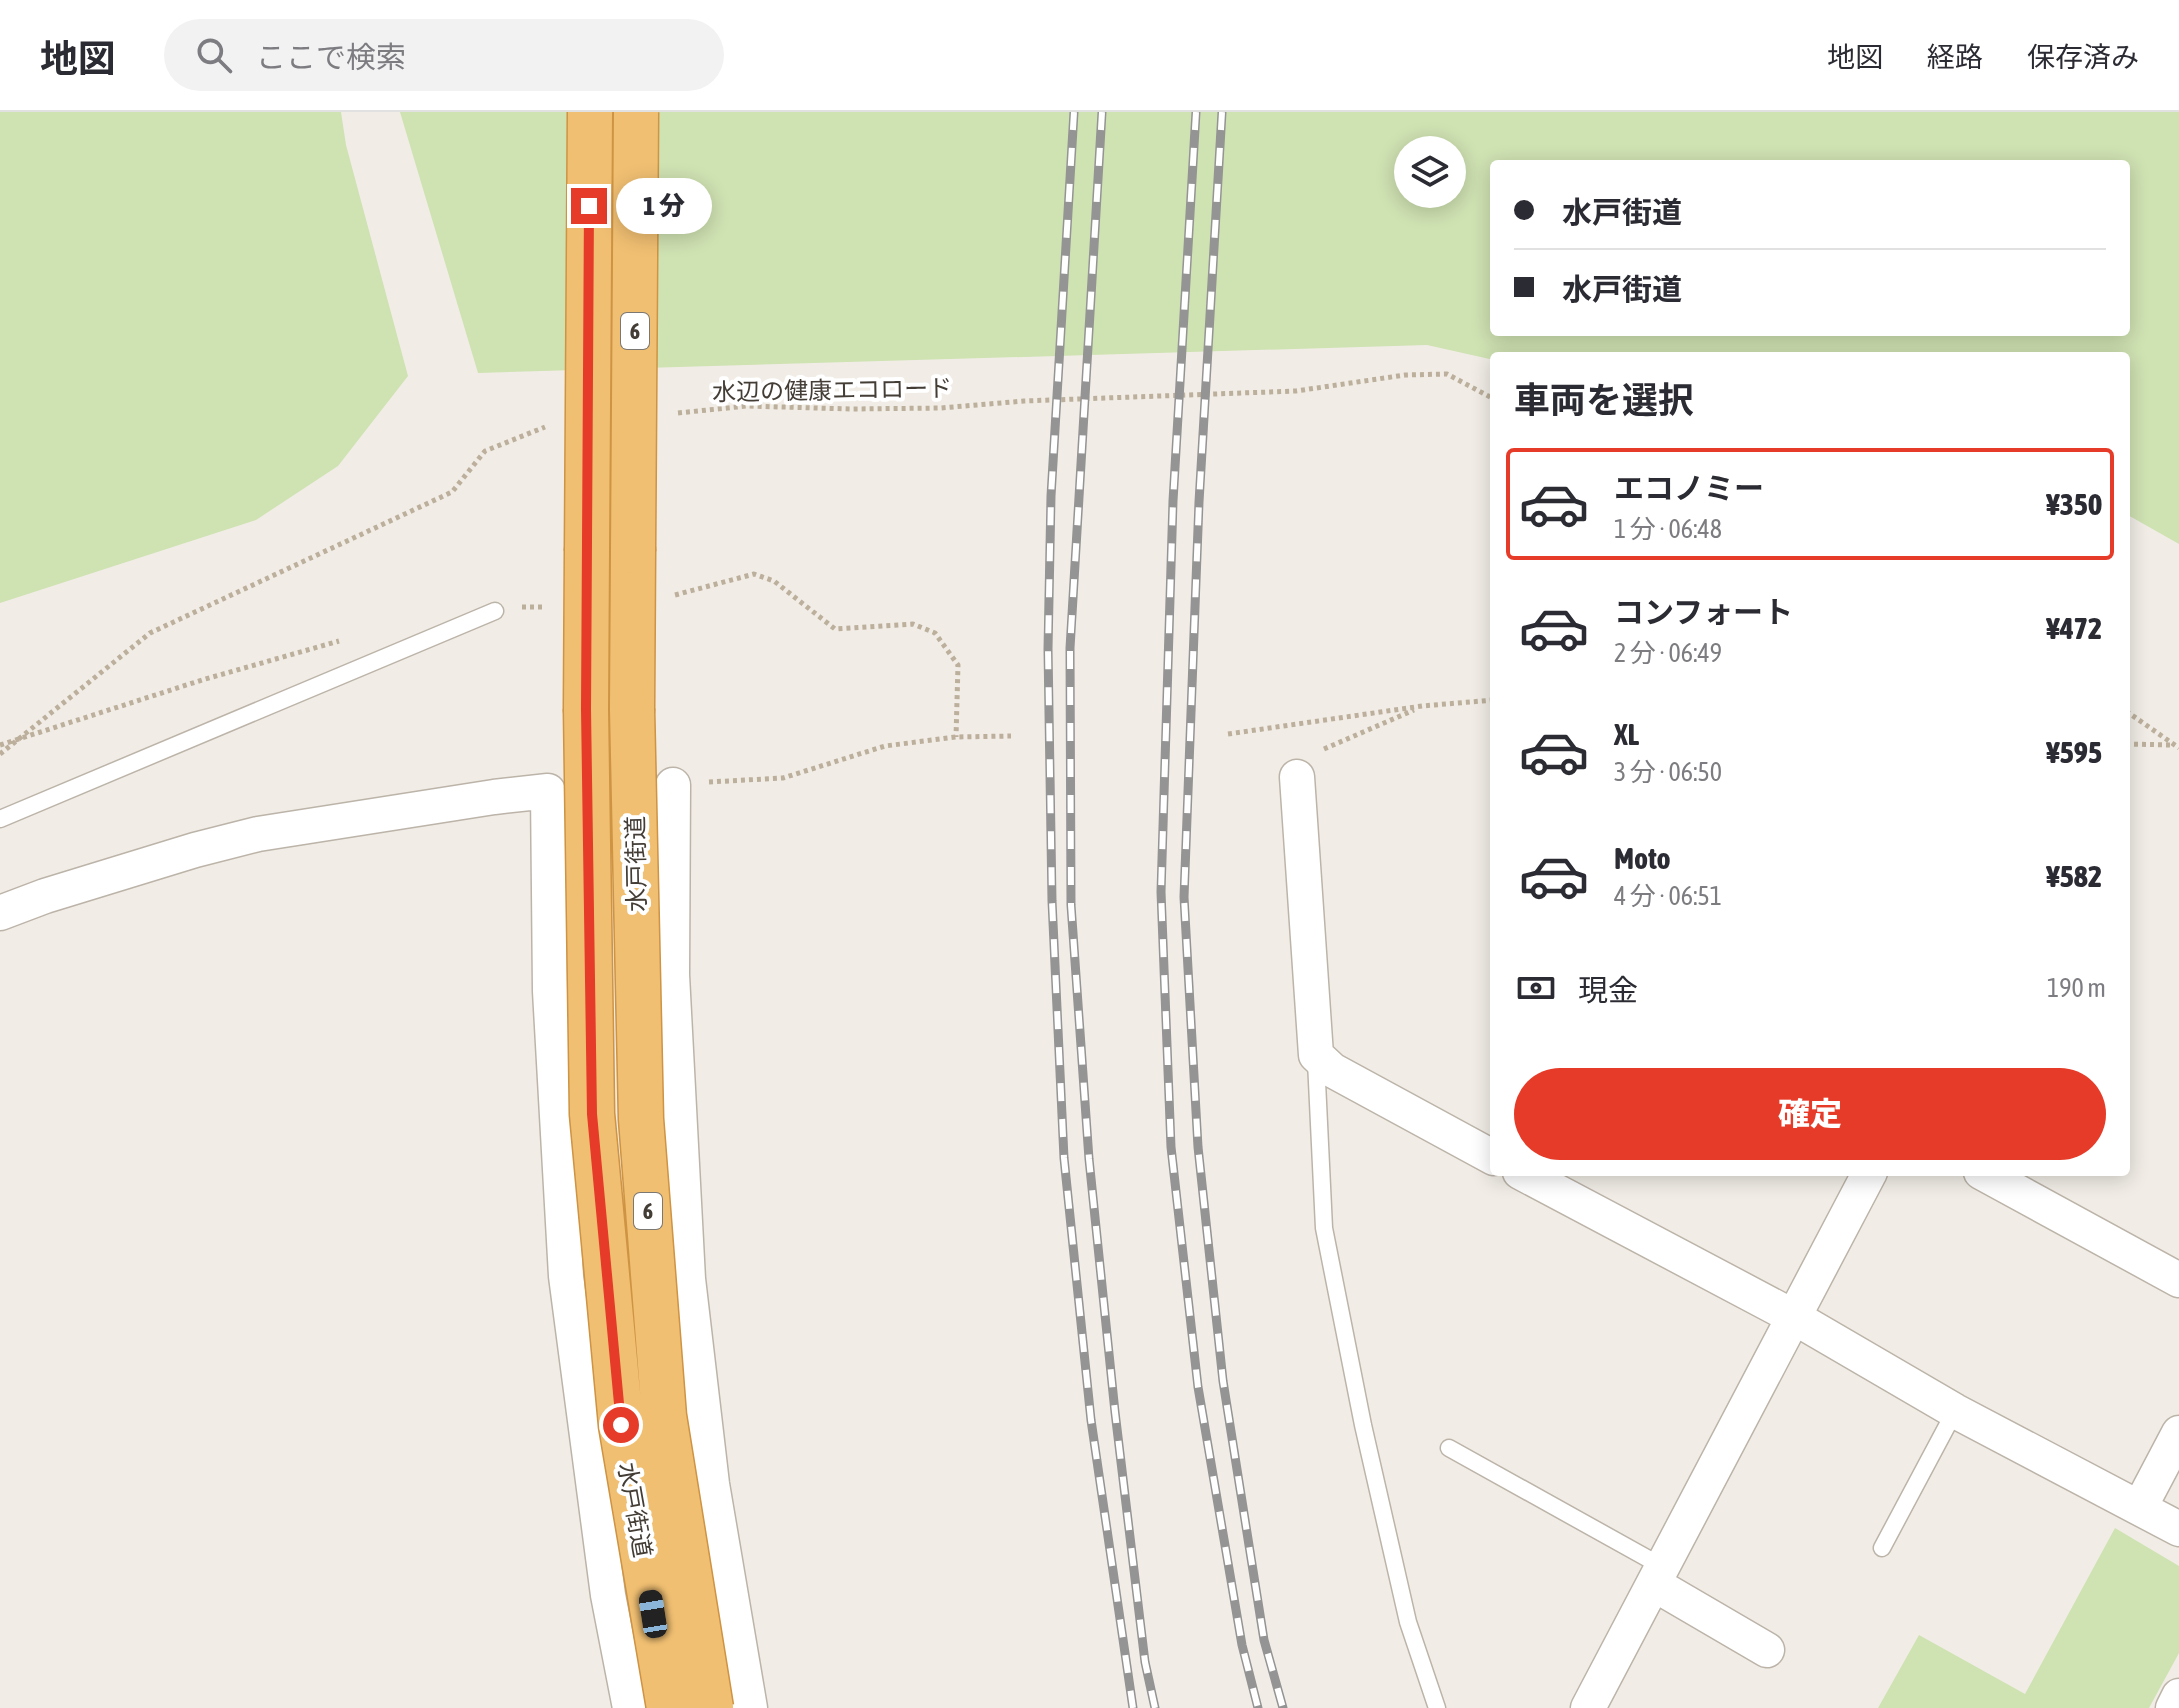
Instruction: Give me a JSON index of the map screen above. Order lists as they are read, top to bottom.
{
  "streets": {
    "highway": ["6", "水戸街道"],
    "path": ["水辺の健康エコロード"]
  },
  "page": {
    "header": "地図",
    "search": "ここで検索",
    "nav": ["地図", "経路", "保存済み"],
    "banner": ["水戸街道", "水戸街道"],
    "bubble": "1 分",
    "heading": "車両を選択",
    "list": [
      {
        "name": "エコノミー",
        "note": "1 分 · 06:48",
        "value": "¥350"
      },
      {
        "name": "コンフォート",
        "note": "2 分 · 06:49",
        "value": "¥472"
      },
      {
        "name": "XL",
        "note": "3 分 · 06:50",
        "value": "¥595"
      },
      {
        "name": "Moto",
        "note": "4 分 · 06:51",
        "value": "¥582"
      }
    ],
    "pay": ["現金", "190 m"],
    "buttons": "確定"
  }
}
